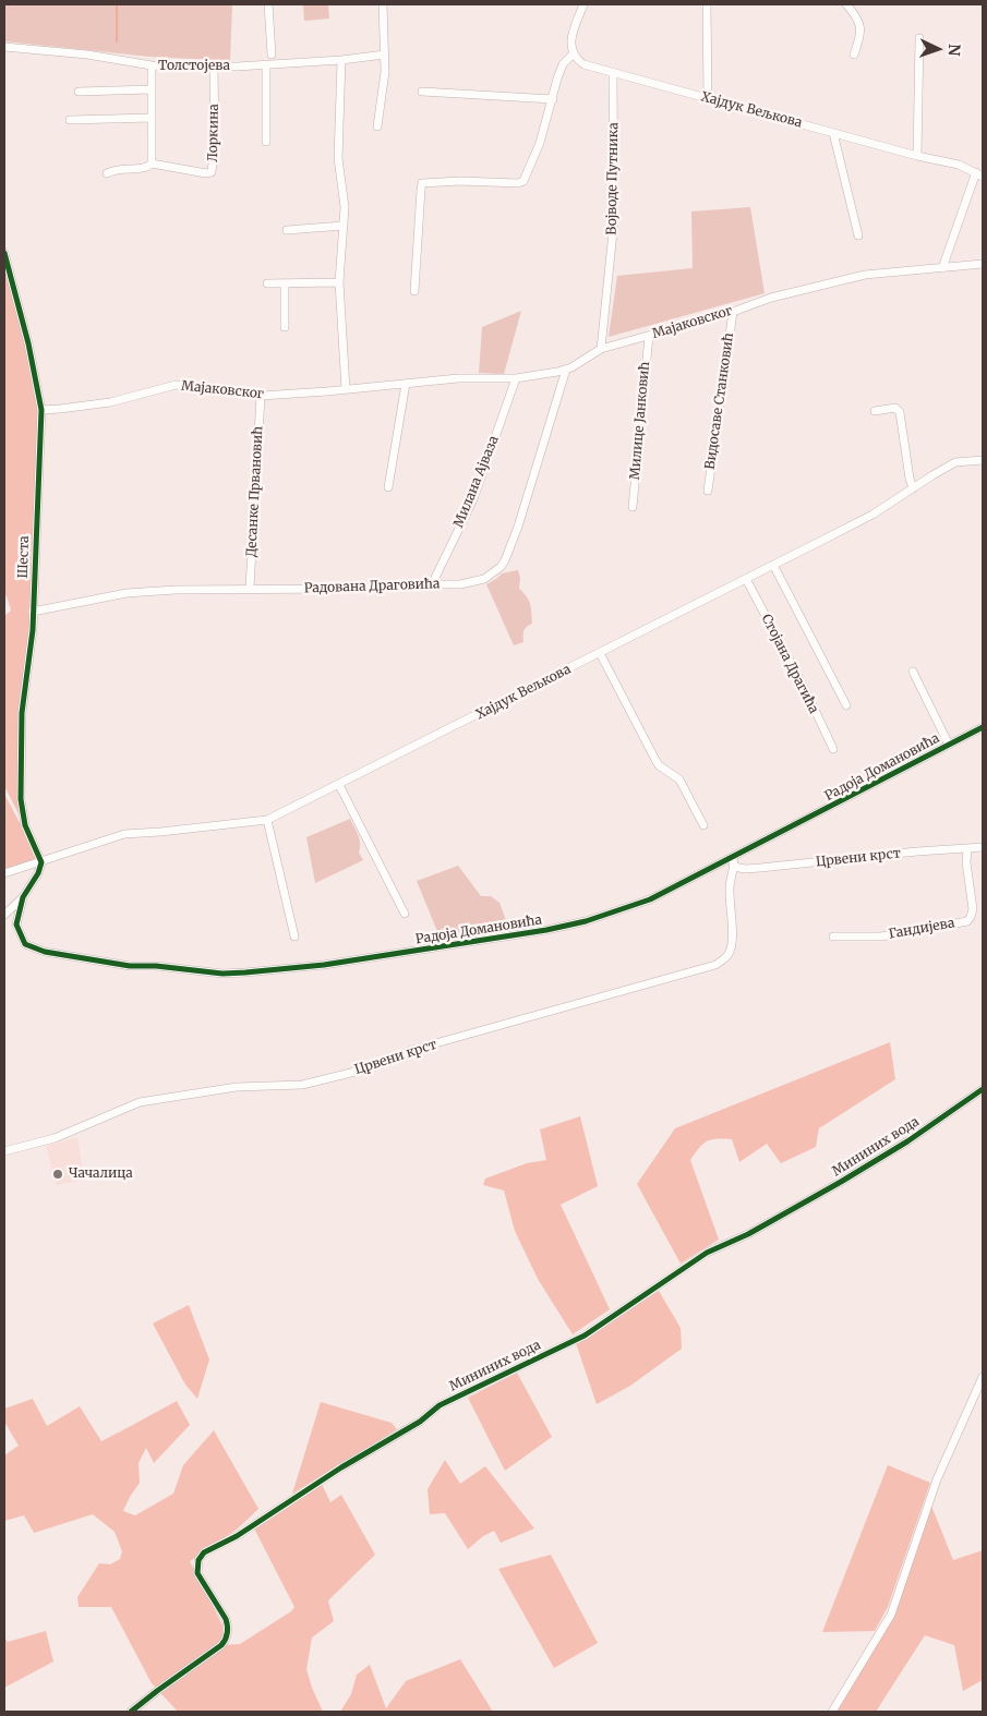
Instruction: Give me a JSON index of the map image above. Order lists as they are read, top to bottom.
{
  "streets": {
    "street": [
      "Толстојева",
      "Хајдук Вељкова",
      "Лоркина",
      "Војводе Путника",
      "Мајаковског",
      "Видосаве Станковић",
      "Милице Јанковић",
      "Милана Ајваза",
      "Десанке Првановић",
      "Шеста",
      "Радована Драговића",
      "Стојана Драгића",
      "Радоја Домановића",
      "Црвени крст",
      "Гандијева",
      "Мининих вода"
    ]
  },
  "crossings": [
    ["Толстојева", "Лоркина"],
    ["Хајдук Вељкова", "Војводе Путника"],
    ["Хајдук Вељкова", "Шеста"],
    ["Хајдук Вељкова", "Стојана Драгића"],
    ["Хајдук Вељкова", "Радоја Домановића"],
    ["Војводе Путника", "Мајаковског"],
    ["Мајаковског", "Видосаве Станковић"],
    ["Мајаковског", "Милице Јанковић"],
    ["Мајаковског", "Милана Ајваза"],
    ["Мајаковског", "Десанке Првановић"],
    ["Мајаковског", "Шеста"],
    ["Мајаковског", "Радована Драговића"],
    ["Милана Ајваза", "Радована Драговића"],
    ["Десанке Првановић", "Радована Драговића"],
    ["Шеста", "Радована Драговића"],
    ["Шеста", "Радоја Домановића"],
    ["Радоја Домановића", "Црвени крст"],
    ["Црвени крст", "Гандијева"]
  ],
  "places": ["Чачалица"],
  "north": "right"
}
